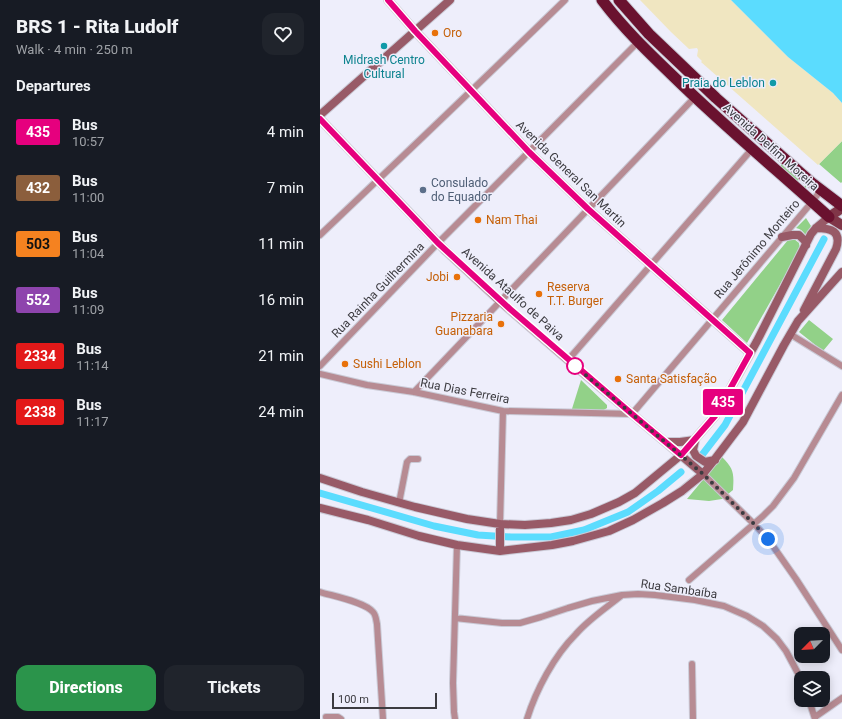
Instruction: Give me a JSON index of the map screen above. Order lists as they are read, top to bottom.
{
  "streets": {
    "highway": ["Avenida Delfim Moreira"],
    "main road": ["Avenida General San Martin", "Avenida Ataulfo de Paiva"],
    "street": [
      "Rua Jerônimo Monteiro",
      "Rua Rainha Guilhermina",
      "Rua Dias Ferreira",
      "Rua Sambaíba"
    ]
  },
  "crossings": [
    ["Avenida Delfim Moreira", "Rua Jerônimo Monteiro"],
    ["Avenida Delfim Moreira", "Rua Rainha Guilhermina"],
    ["Avenida General San Martin", "Rua Jerônimo Monteiro"],
    ["Avenida General San Martin", "Rua Rainha Guilhermina"],
    ["Rua Jerônimo Monteiro", "Avenida Ataulfo de Paiva"],
    ["Rua Jerônimo Monteiro", "Rua Dias Ferreira"],
    ["Rua Rainha Guilhermina", "Avenida Ataulfo de Paiva"],
    ["Avenida Ataulfo de Paiva", "Rua Dias Ferreira"]
  ],
  "places": [
    "Oro",
    "Midrash Centro Cultural",
    "Praia do Leblon",
    "Consulado do Equador",
    "Nam Thai",
    "Jobi",
    "Reserva T.T. Burger",
    "Pizzaria Guanabara",
    "Sushi Leblon",
    "Santa Satisfação"
  ],
  "lines": ["bus line 435"],
  "scale_bar": "100 m",
  "north": "bottom left",
  "page": {
    "heading": [
      ["BRS 1 - Rita Ludolf", "Walk · 4 min · 250 m"],
      "Departures"
    ],
    "on_map": "435",
    "list": [
      {
        "mark": "435",
        "name": "Bus",
        "note": "10:57",
        "value": "4 min"
      },
      {
        "mark": "432",
        "name": "Bus",
        "note": "11:00",
        "value": "7 min"
      },
      {
        "mark": "503",
        "name": "Bus",
        "note": "11:04",
        "value": "11 min"
      },
      {
        "mark": "552",
        "name": "Bus",
        "note": "11:09",
        "value": "16 min"
      },
      {
        "mark": "2334",
        "name": "Bus",
        "note": "11:14",
        "value": "21 min"
      },
      {
        "mark": "2338",
        "name": "Bus",
        "note": "11:17",
        "value": "24 min"
      }
    ],
    "buttons": ["Directions", "Tickets"],
    "scale": "100 m"
  }
}
